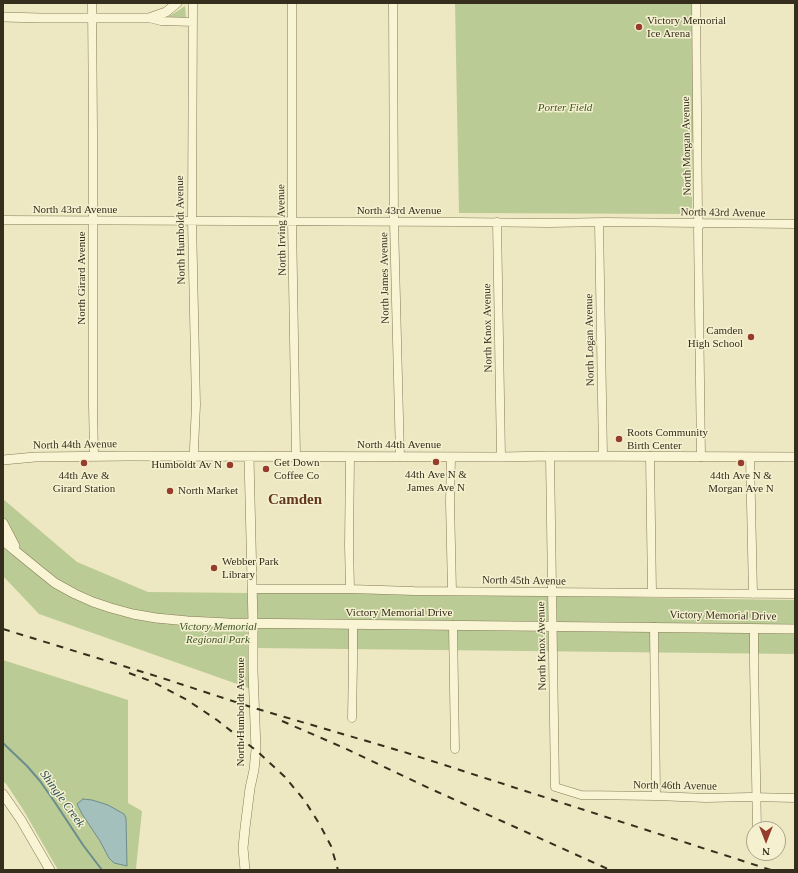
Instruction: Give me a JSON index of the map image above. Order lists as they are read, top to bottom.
{
  "streets": {
    "street": [
      "North Morgan Avenue",
      "North 43rd Avenue",
      "North Humboldt Avenue",
      "North Irving Avenue",
      "North Girard Avenue",
      "North James Avenue",
      "North Knox Avenue",
      "North Logan Avenue",
      "North 44th Avenue",
      "North 45th Avenue",
      "Victory Memorial Drive",
      "North 46th Avenue"
    ]
  },
  "crossings": [
    ["North Morgan Avenue", "North 43rd Avenue"],
    ["North Morgan Avenue", "North 44th Avenue"],
    ["North 43rd Avenue", "North Humboldt Avenue"],
    ["North 43rd Avenue", "North Irving Avenue"],
    ["North 43rd Avenue", "North Girard Avenue"],
    ["North 43rd Avenue", "North James Avenue"],
    ["North 43rd Avenue", "North Knox Avenue"],
    ["North 43rd Avenue", "North Logan Avenue"],
    ["North Humboldt Avenue", "North 44th Avenue"],
    ["North Humboldt Avenue", "North 45th Avenue"],
    ["North Humboldt Avenue", "Victory Memorial Drive"],
    ["North Irving Avenue", "North 44th Avenue"],
    ["North Girard Avenue", "North 44th Avenue"],
    ["North James Avenue", "North 44th Avenue"],
    ["North Knox Avenue", "North 44th Avenue"],
    ["North Knox Avenue", "North 45th Avenue"],
    ["North Knox Avenue", "Victory Memorial Drive"],
    ["North Knox Avenue", "North 46th Avenue"],
    ["North Logan Avenue", "North 44th Avenue"]
  ],
  "districts": ["Camden"],
  "water": ["Shingle Creek"],
  "parks": ["Porter Field", "Victory Memorial Regional Park"],
  "places": [
    "Victory Memorial Ice Arena",
    "Camden High School",
    "Roots Community Birth Center",
    "44th Ave N & James Ave N",
    "44th Ave & Girard Station",
    "44th Ave N & Morgan Ave N",
    "Humboldt Av N",
    "Get Down Coffee Co",
    "North Market",
    "Webber Park Library"
  ],
  "north": "bottom"
}
